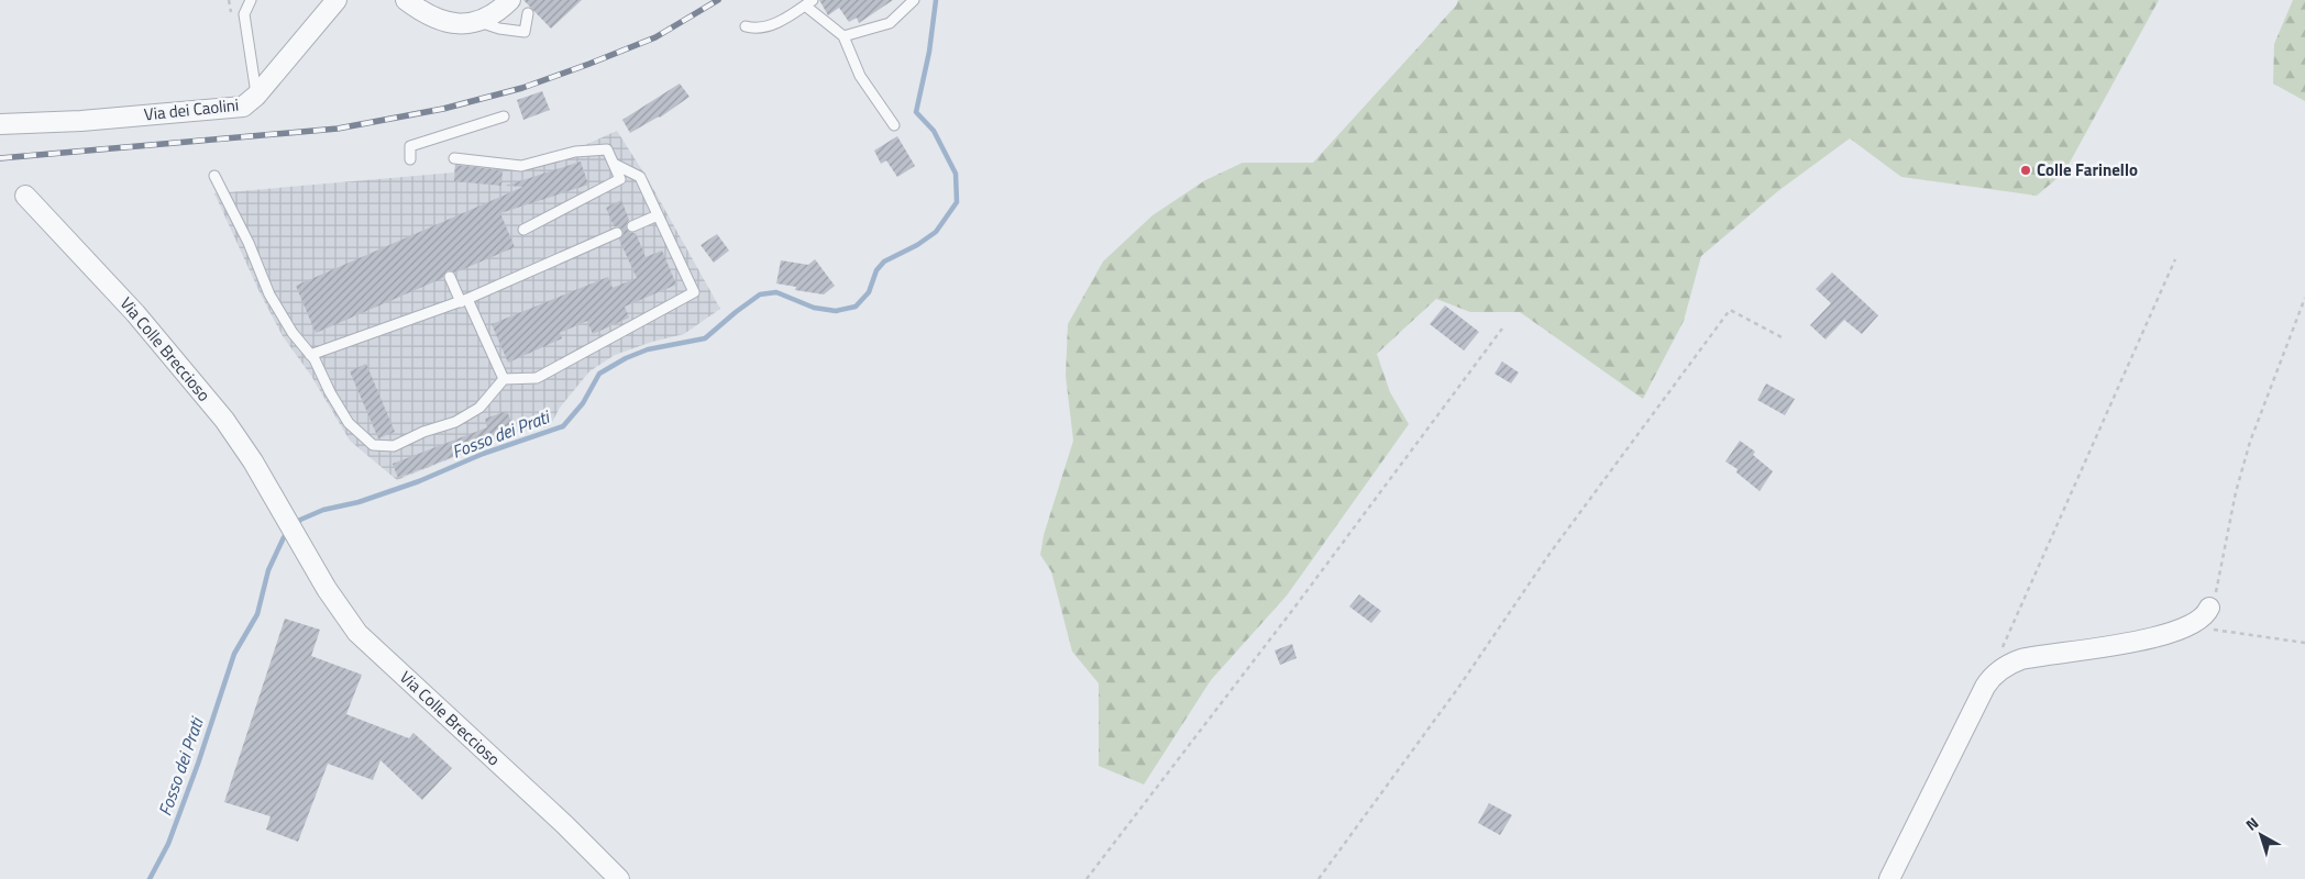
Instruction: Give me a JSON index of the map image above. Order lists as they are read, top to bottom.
{
  "streets": {
    "street": ["Via dei Caolini", "Via Colle Breccioso"]
  },
  "water": ["Fosso dei Prati"],
  "places": ["Colle Farinello"],
  "north": "top left"
}
